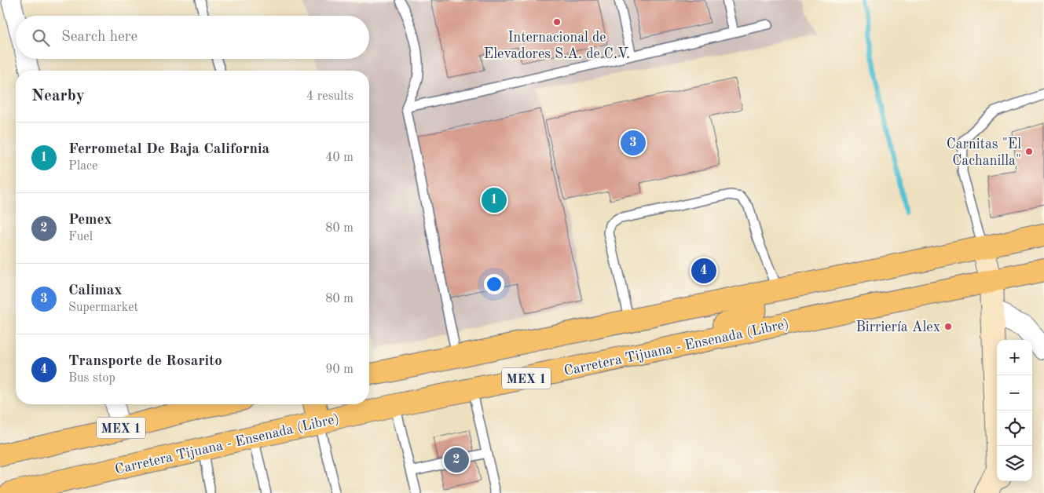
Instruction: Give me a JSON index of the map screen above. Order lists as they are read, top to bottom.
{
  "streets": {
    "highway": ["Carretera Tijuana - Ensenada (Libre)", "MEX 1"]
  },
  "places": ["Internacional de Elevadores S.A. de C.V.", "Carnitas \"El Cachanilla\"", "Birriería Alex"],
  "page": {
    "search": "Search here",
    "heading": ["Nearby", "4 results"],
    "list": [
      {
        "mark": "1",
        "name": "Ferrometal De Baja California",
        "note": "Place",
        "value": "40 m"
      },
      {
        "mark": "2",
        "name": "Pemex",
        "note": "Fuel",
        "value": "80 m"
      },
      {
        "mark": "3",
        "name": "Calimax",
        "note": "Supermarket",
        "value": "80 m"
      },
      {
        "mark": "4",
        "name": "Transporte de Rosarito",
        "note": "Bus stop",
        "value": "90 m"
      }
    ],
    "pins": [
      "3",
      "1",
      "4",
      "2"
    ],
    "map_buttons": ["+", "−"]
  }
}
